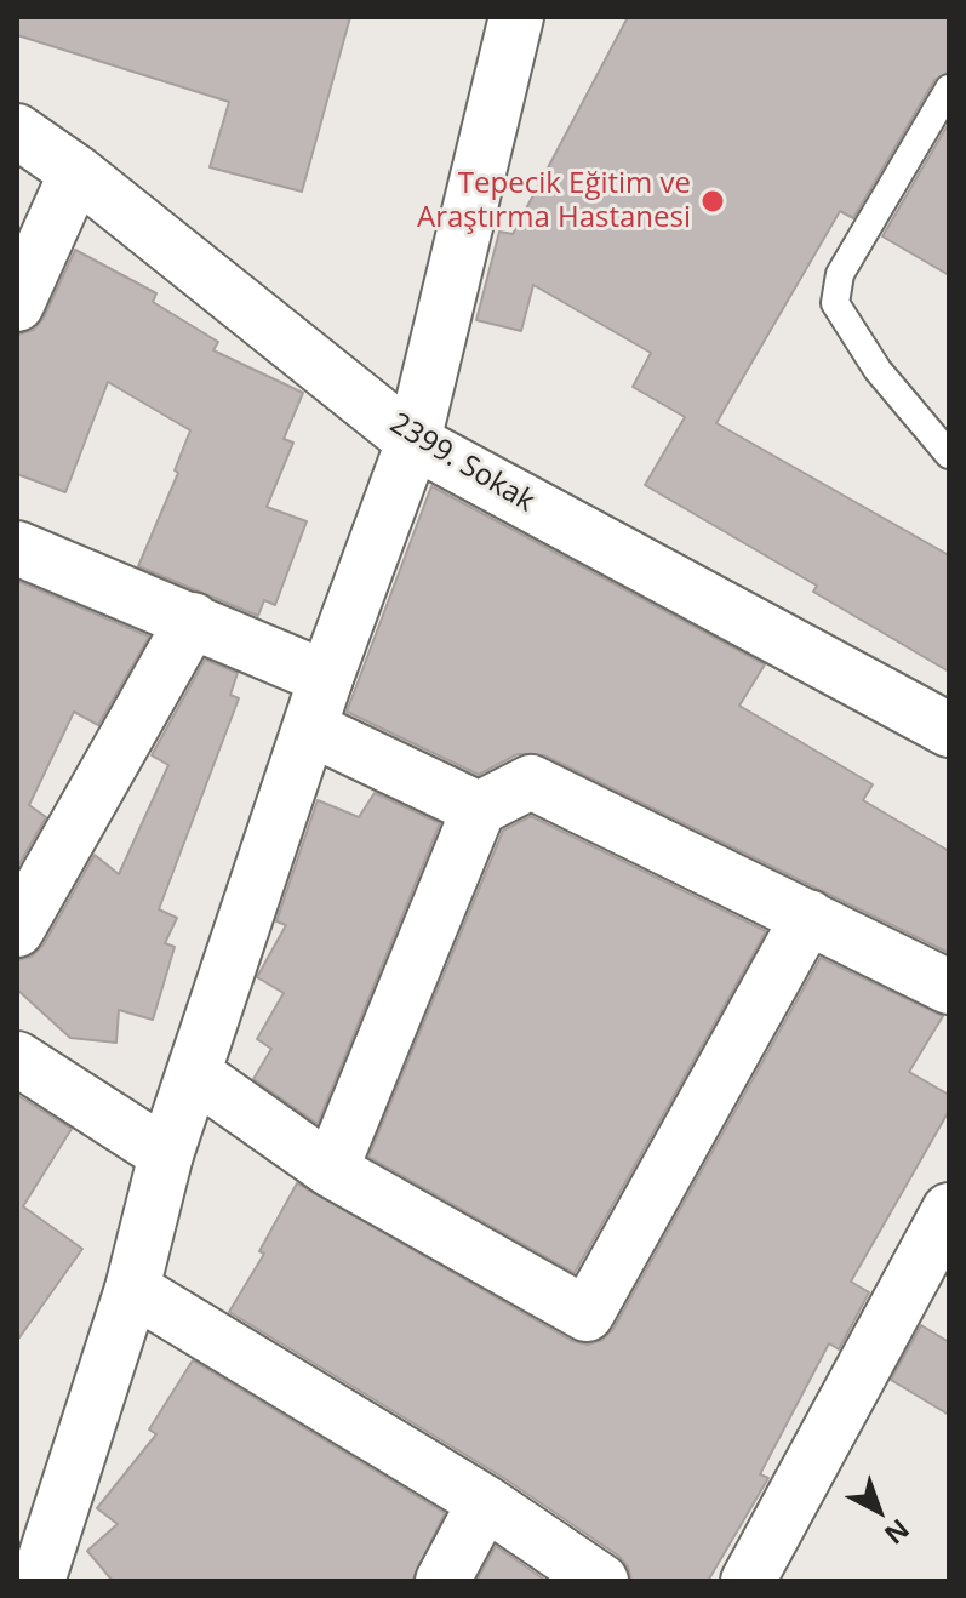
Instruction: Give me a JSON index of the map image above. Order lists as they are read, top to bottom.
{
  "streets": {
    "street": ["2399. Sokak"]
  },
  "places": ["Tepecik Eğitim ve Araştırma Hastanesi"],
  "north": "bottom right"
}
